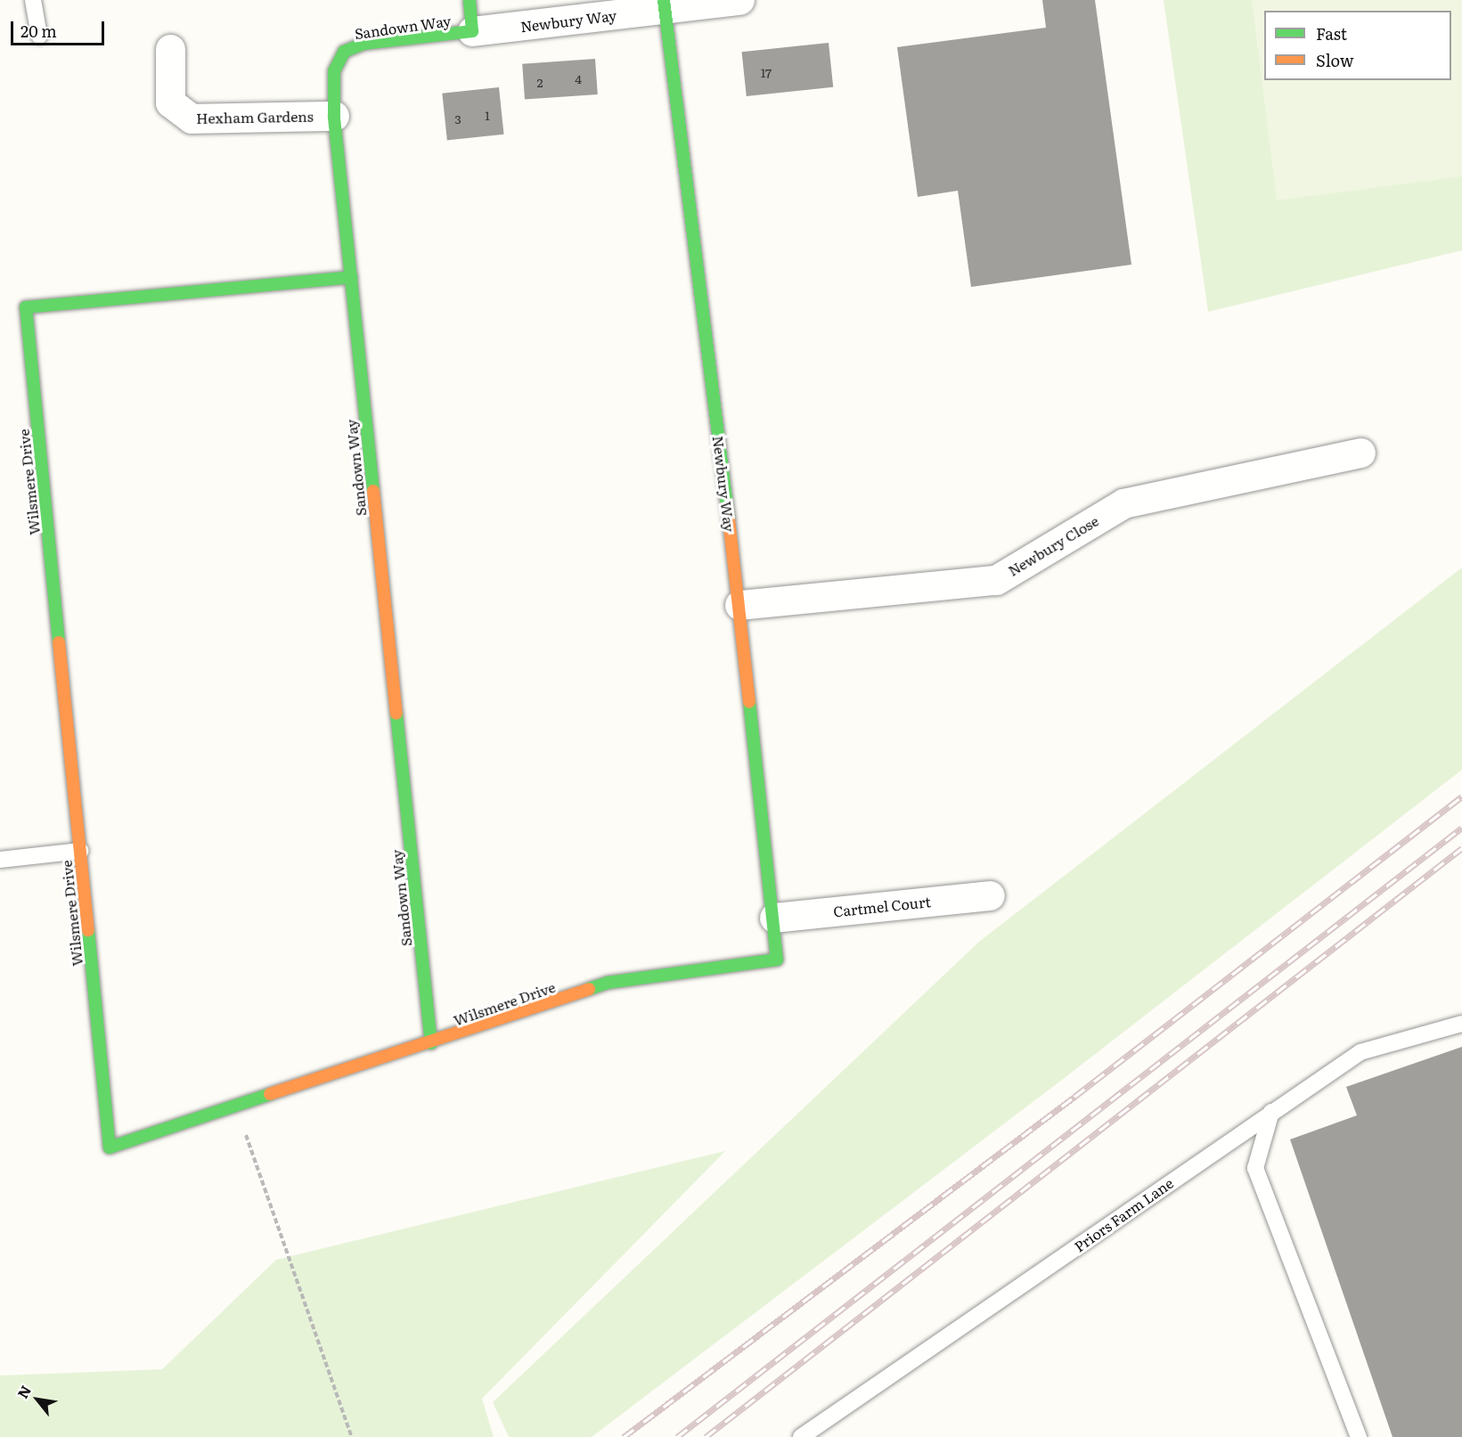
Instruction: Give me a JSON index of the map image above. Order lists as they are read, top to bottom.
{
  "streets": {
    "street": [
      "Newbury Way",
      "Sandown Way",
      "Hexham Gardens",
      "Wilsmere Drive",
      "Newbury Close",
      "Cartmel Court"
    ],
    "lane": ["Priors Farm Lane"]
  },
  "crossings": [
    ["Newbury Way", "Sandown Way"],
    ["Newbury Way", "Wilsmere Drive"],
    ["Newbury Way", "Newbury Close"],
    ["Newbury Way", "Cartmel Court"],
    ["Sandown Way", "Hexham Gardens"],
    ["Sandown Way", "Wilsmere Drive"]
  ],
  "house_numbers": [
    "17",
    "4",
    "2",
    "1",
    "3"
  ],
  "legend": ["Fast", "Slow"],
  "scale_bar": "20 m",
  "north": "top left"
}
